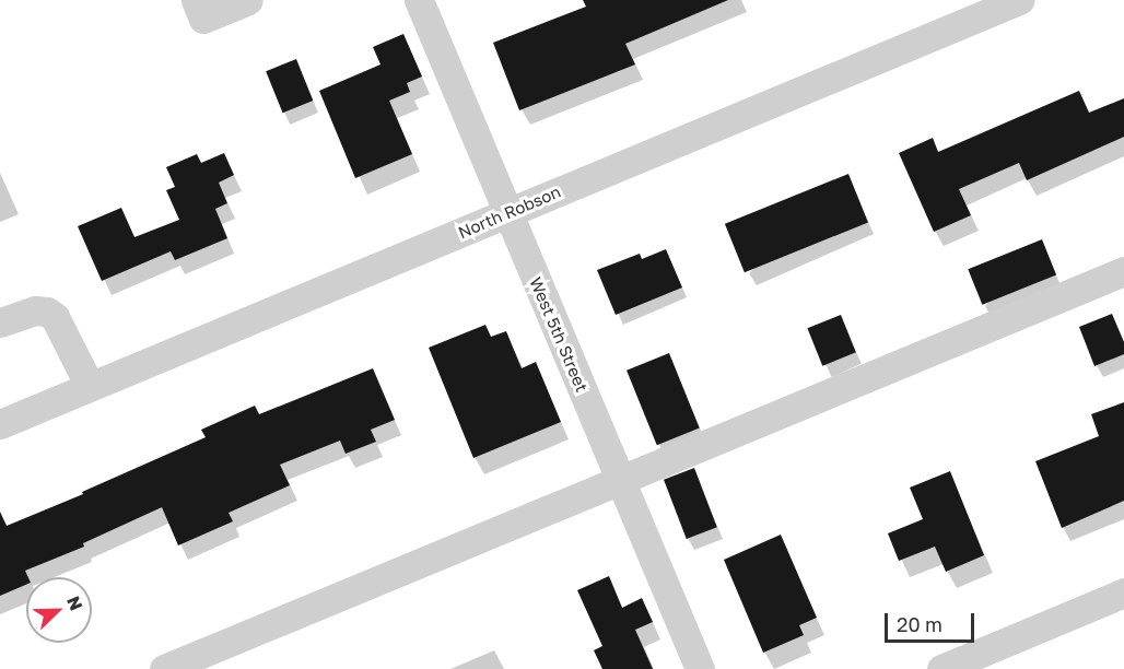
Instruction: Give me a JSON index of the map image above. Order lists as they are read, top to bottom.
{
  "streets": {
    "street": ["North Robson", "West 5th Street"]
  },
  "crossings": [
    ["North Robson", "West 5th Street"]
  ],
  "scale_bar": "20 m",
  "north": "top right"
}
